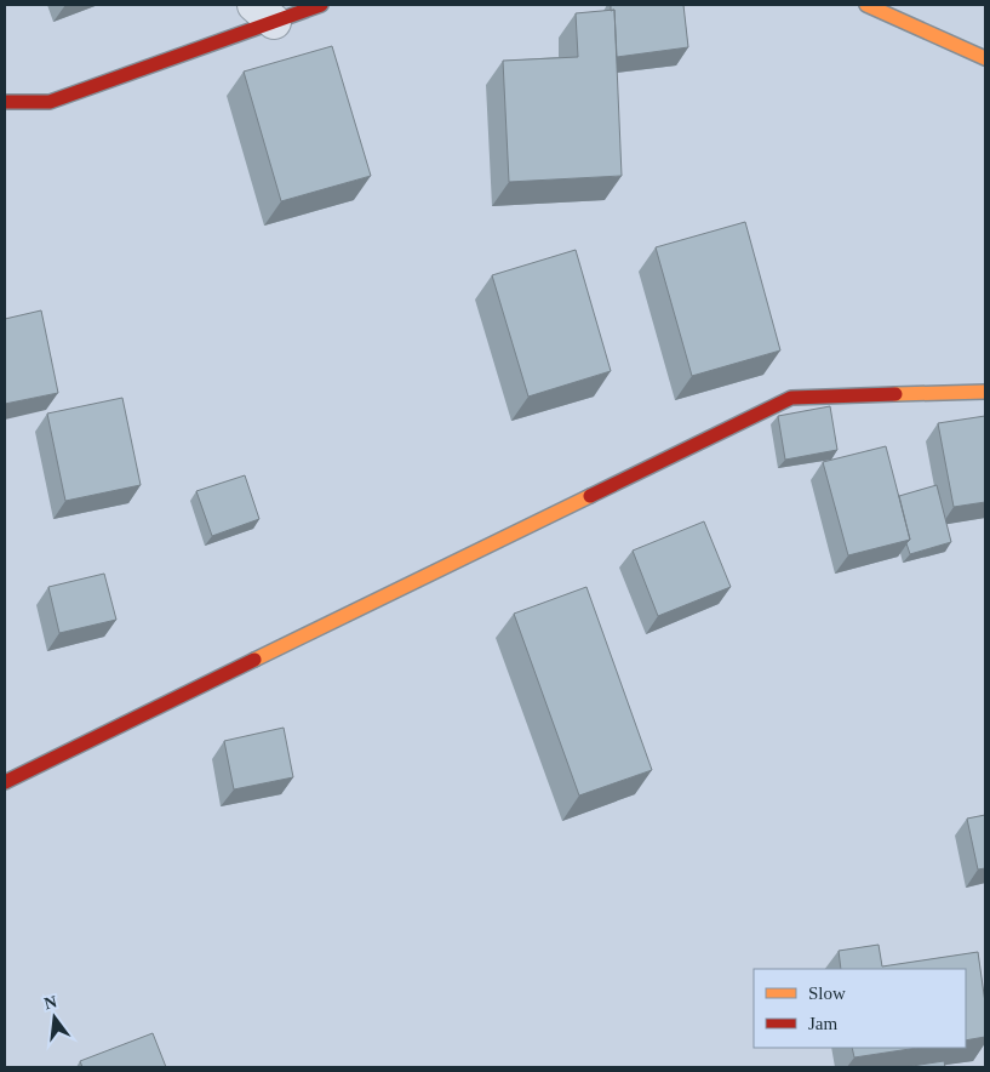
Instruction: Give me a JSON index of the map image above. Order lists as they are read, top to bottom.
{
  "legend": ["Slow", "Jam"],
  "north": "top"
}
